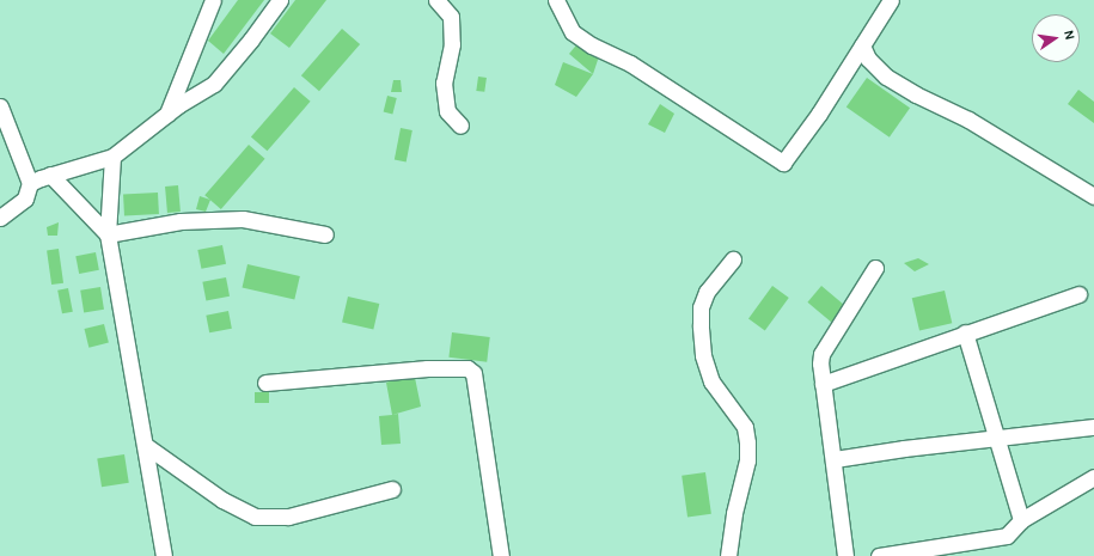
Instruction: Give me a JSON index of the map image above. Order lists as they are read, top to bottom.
{
  "north": "right"
}
